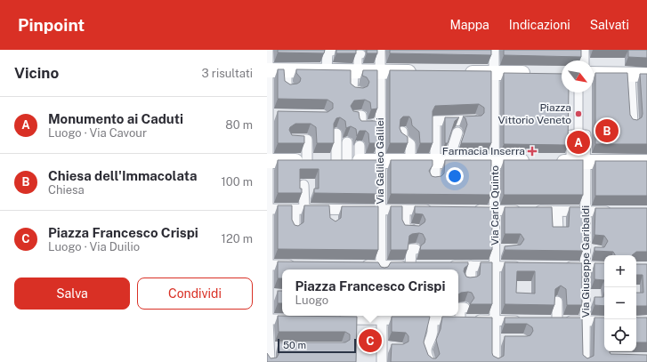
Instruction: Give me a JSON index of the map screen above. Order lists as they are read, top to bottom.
{
  "streets": {
    "street": ["Via Galileo Galilei", "Via Carlo Quinto", "Via Giuseppe Garibaldi"]
  },
  "places": {
    "other": ["Piazza Vittorio Veneto"],
    "health": ["Farmacia Inserra"]
  },
  "scale_bar": "50 m",
  "north": "bottom right",
  "page": {
    "header": "Pinpoint",
    "nav": ["Mappa", "Indicazioni", "Salvati"],
    "heading": ["Vicino", "3 risultati"],
    "list": [
      {
        "mark": "A",
        "name": "Monumento ai Caduti",
        "note": "Luogo · Via Cavour",
        "value": "80 m"
      },
      {
        "mark": "B",
        "name": "Chiesa dell'Immacolata",
        "note": "Chiesa",
        "value": "100 m"
      },
      {
        "mark": "C",
        "name": "Piazza Francesco Crispi",
        "note": "Luogo · Via Duilio",
        "value": "120 m"
      }
    ],
    "pins": ["B", "A", "C"],
    "map_buttons": ["+", "−"],
    "buttons": ["Salva", "Condividi"],
    "popup": ["Piazza Francesco Crispi", "Luogo"],
    "scale": "50 m"
  }
}
